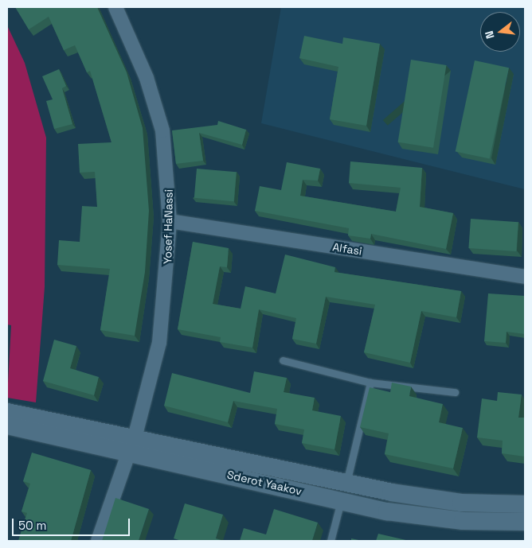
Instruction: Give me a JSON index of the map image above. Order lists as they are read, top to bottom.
{
  "streets": {
    "street": ["Yosef HaNassi", "Alfasi", "Sderot Yaakov"]
  },
  "crossings": [
    ["Yosef HaNassi", "Alfasi"],
    ["Yosef HaNassi", "Sderot Yaakov"]
  ],
  "scale_bar": "50 m",
  "north": "left"
}
